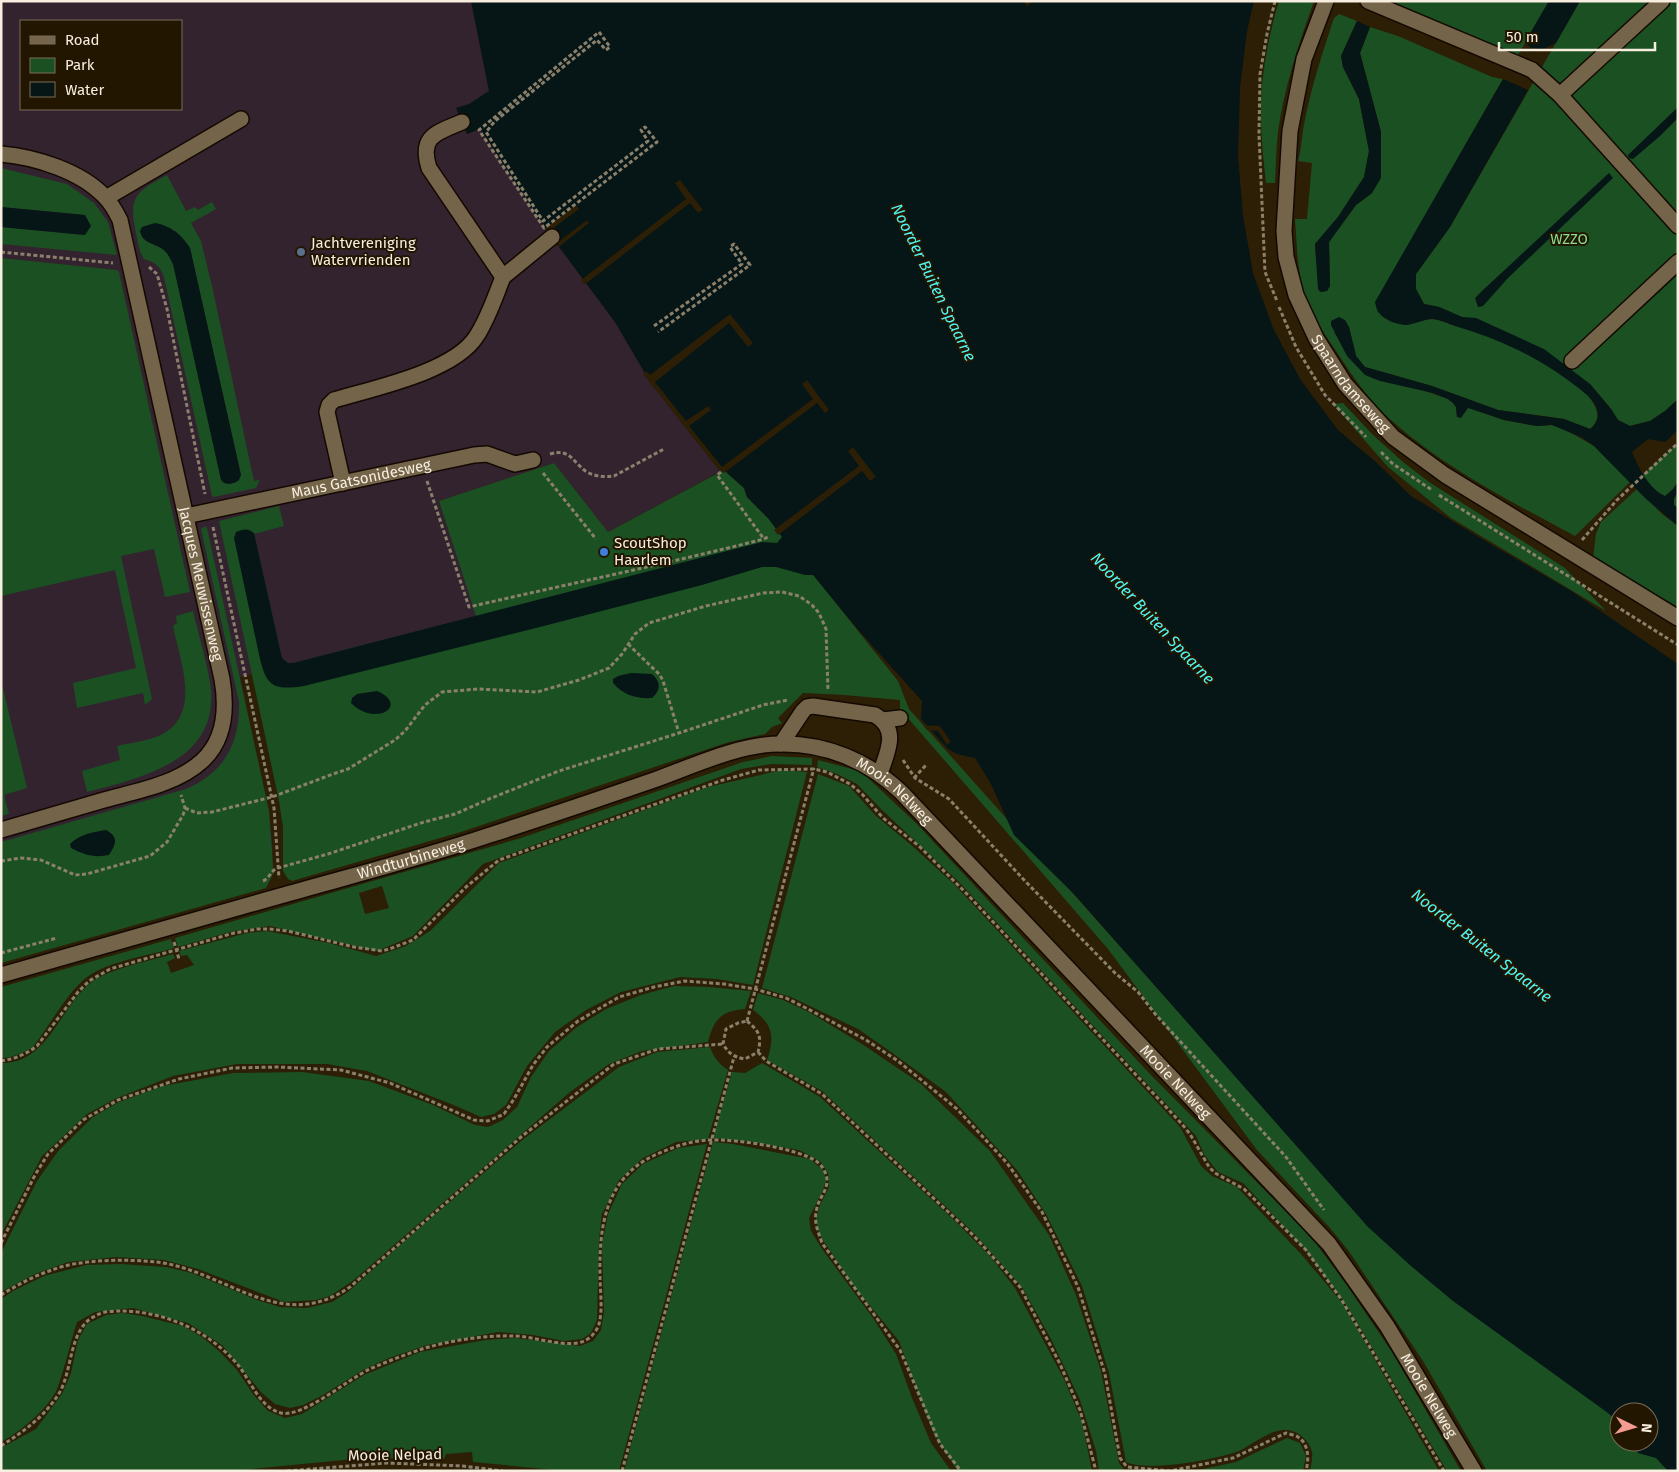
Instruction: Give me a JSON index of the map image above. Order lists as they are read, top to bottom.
{
  "streets": {
    "street": [
      "Spaarndamseweg",
      "Maus Gatsonidesweg",
      "Jacques Meuwissenweg",
      "Mooie Nelweg",
      "Windturbineweg"
    ],
    "path": ["Mooie Nelpad"]
  },
  "crossings": [
    ["Maus Gatsonidesweg", "Jacques Meuwissenweg"],
    ["Mooie Nelweg", "Windturbineweg"]
  ],
  "water": ["Noorder Buiten Spaarne"],
  "parks": ["WZZO"],
  "places": ["Jachtvereniging Watervrienden", "ScoutShop Haarlem"],
  "legend": ["Road", "Park", "Water"],
  "scale_bar": "50 m",
  "north": "right"
}
